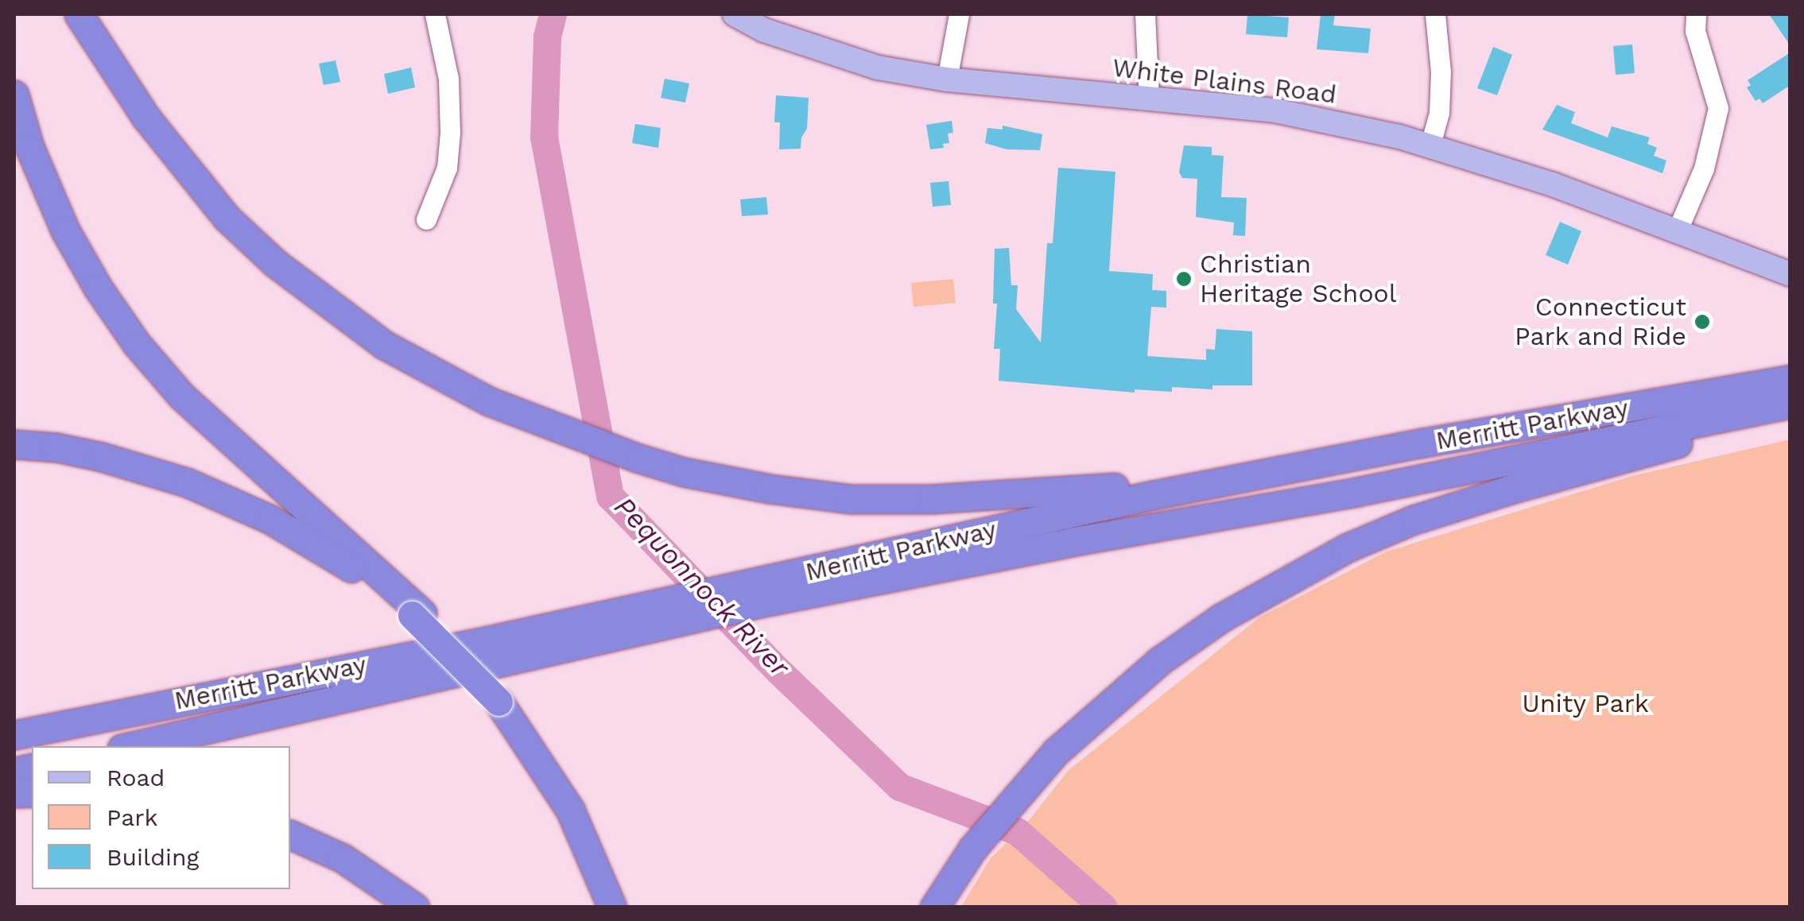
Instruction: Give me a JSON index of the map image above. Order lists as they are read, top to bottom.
{
  "streets": {
    "highway": ["Merritt Parkway"],
    "main road": ["White Plains Road"]
  },
  "water": ["Pequonnock River"],
  "parks": ["Unity Park"],
  "places": ["Christian Heritage School", "Connecticut Park and Ride"],
  "legend": ["Road", "Park", "Building"]
}
